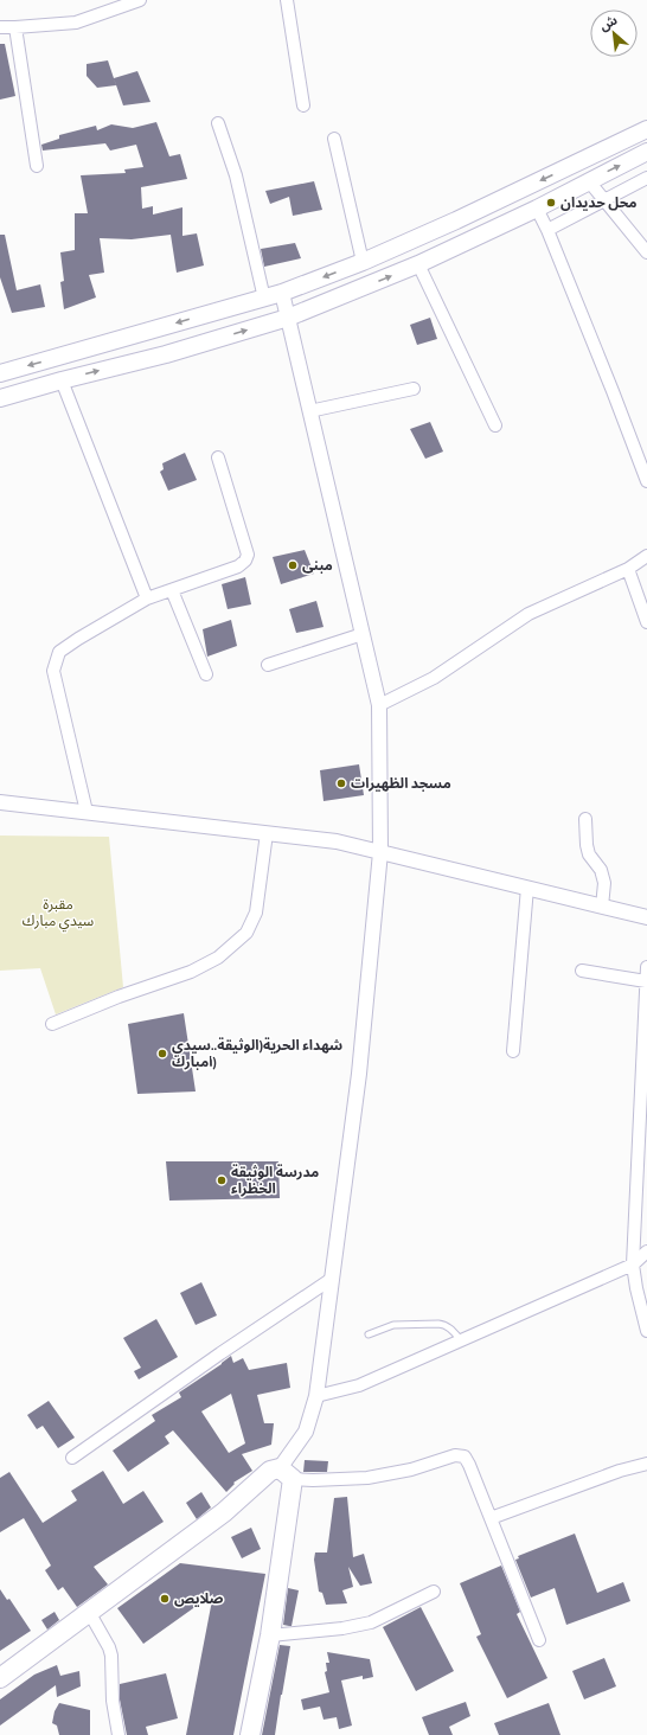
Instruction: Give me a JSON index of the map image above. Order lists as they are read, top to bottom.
{
  "parks": ["مقبرة سيدي مبارك"],
  "places": [
    "محل حديدان",
    "مبنى",
    "مسجد الظهيرات",
    "شهداء الحرية(الوثيقة..سيدي امبارك)",
    "مدرسة الوثيقة الخظراء",
    "صلايص"
  ],
  "north": "top left"
}
